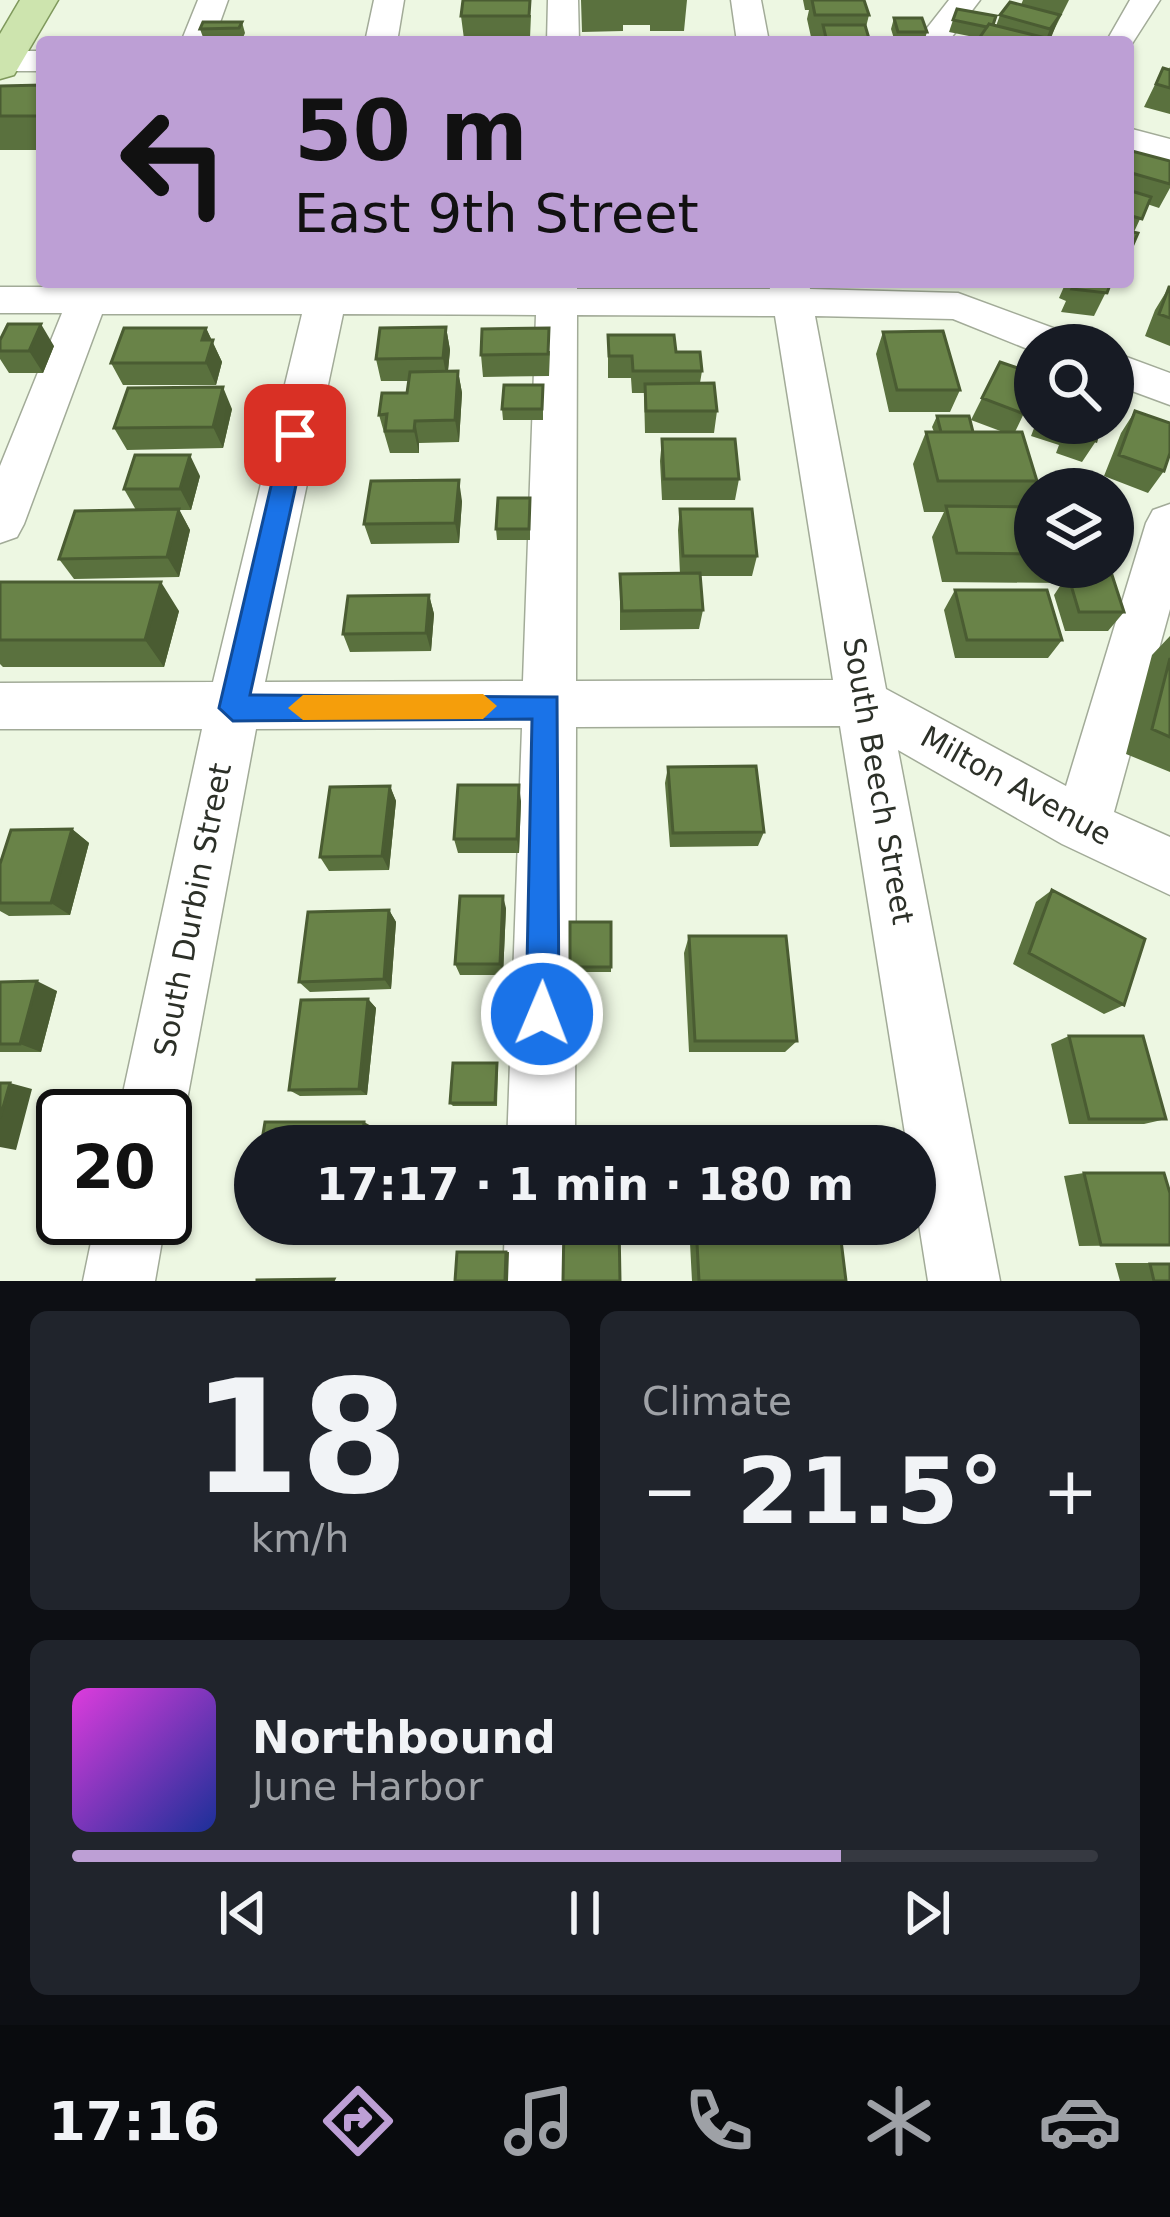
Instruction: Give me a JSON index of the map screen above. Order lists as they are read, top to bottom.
{
  "streets": {
    "street": ["South Beech Street", "Milton Avenue", "South Durbin Street"]
  },
  "crossings": [
    ["South Beech Street", "Milton Avenue"]
  ],
  "page": {
    "turn": ["50 m", "East 9th Street"],
    "limit": "20",
    "trip": "17:17 · 1 min · 180 m",
    "tile": [
      ["18", "km/h"],
      "Climate"
    ],
    "heat": ["−", "21.5°", "+"],
    "song": ["Northbound", "June Harbor"],
    "tabs": "17:16"
  }
}
